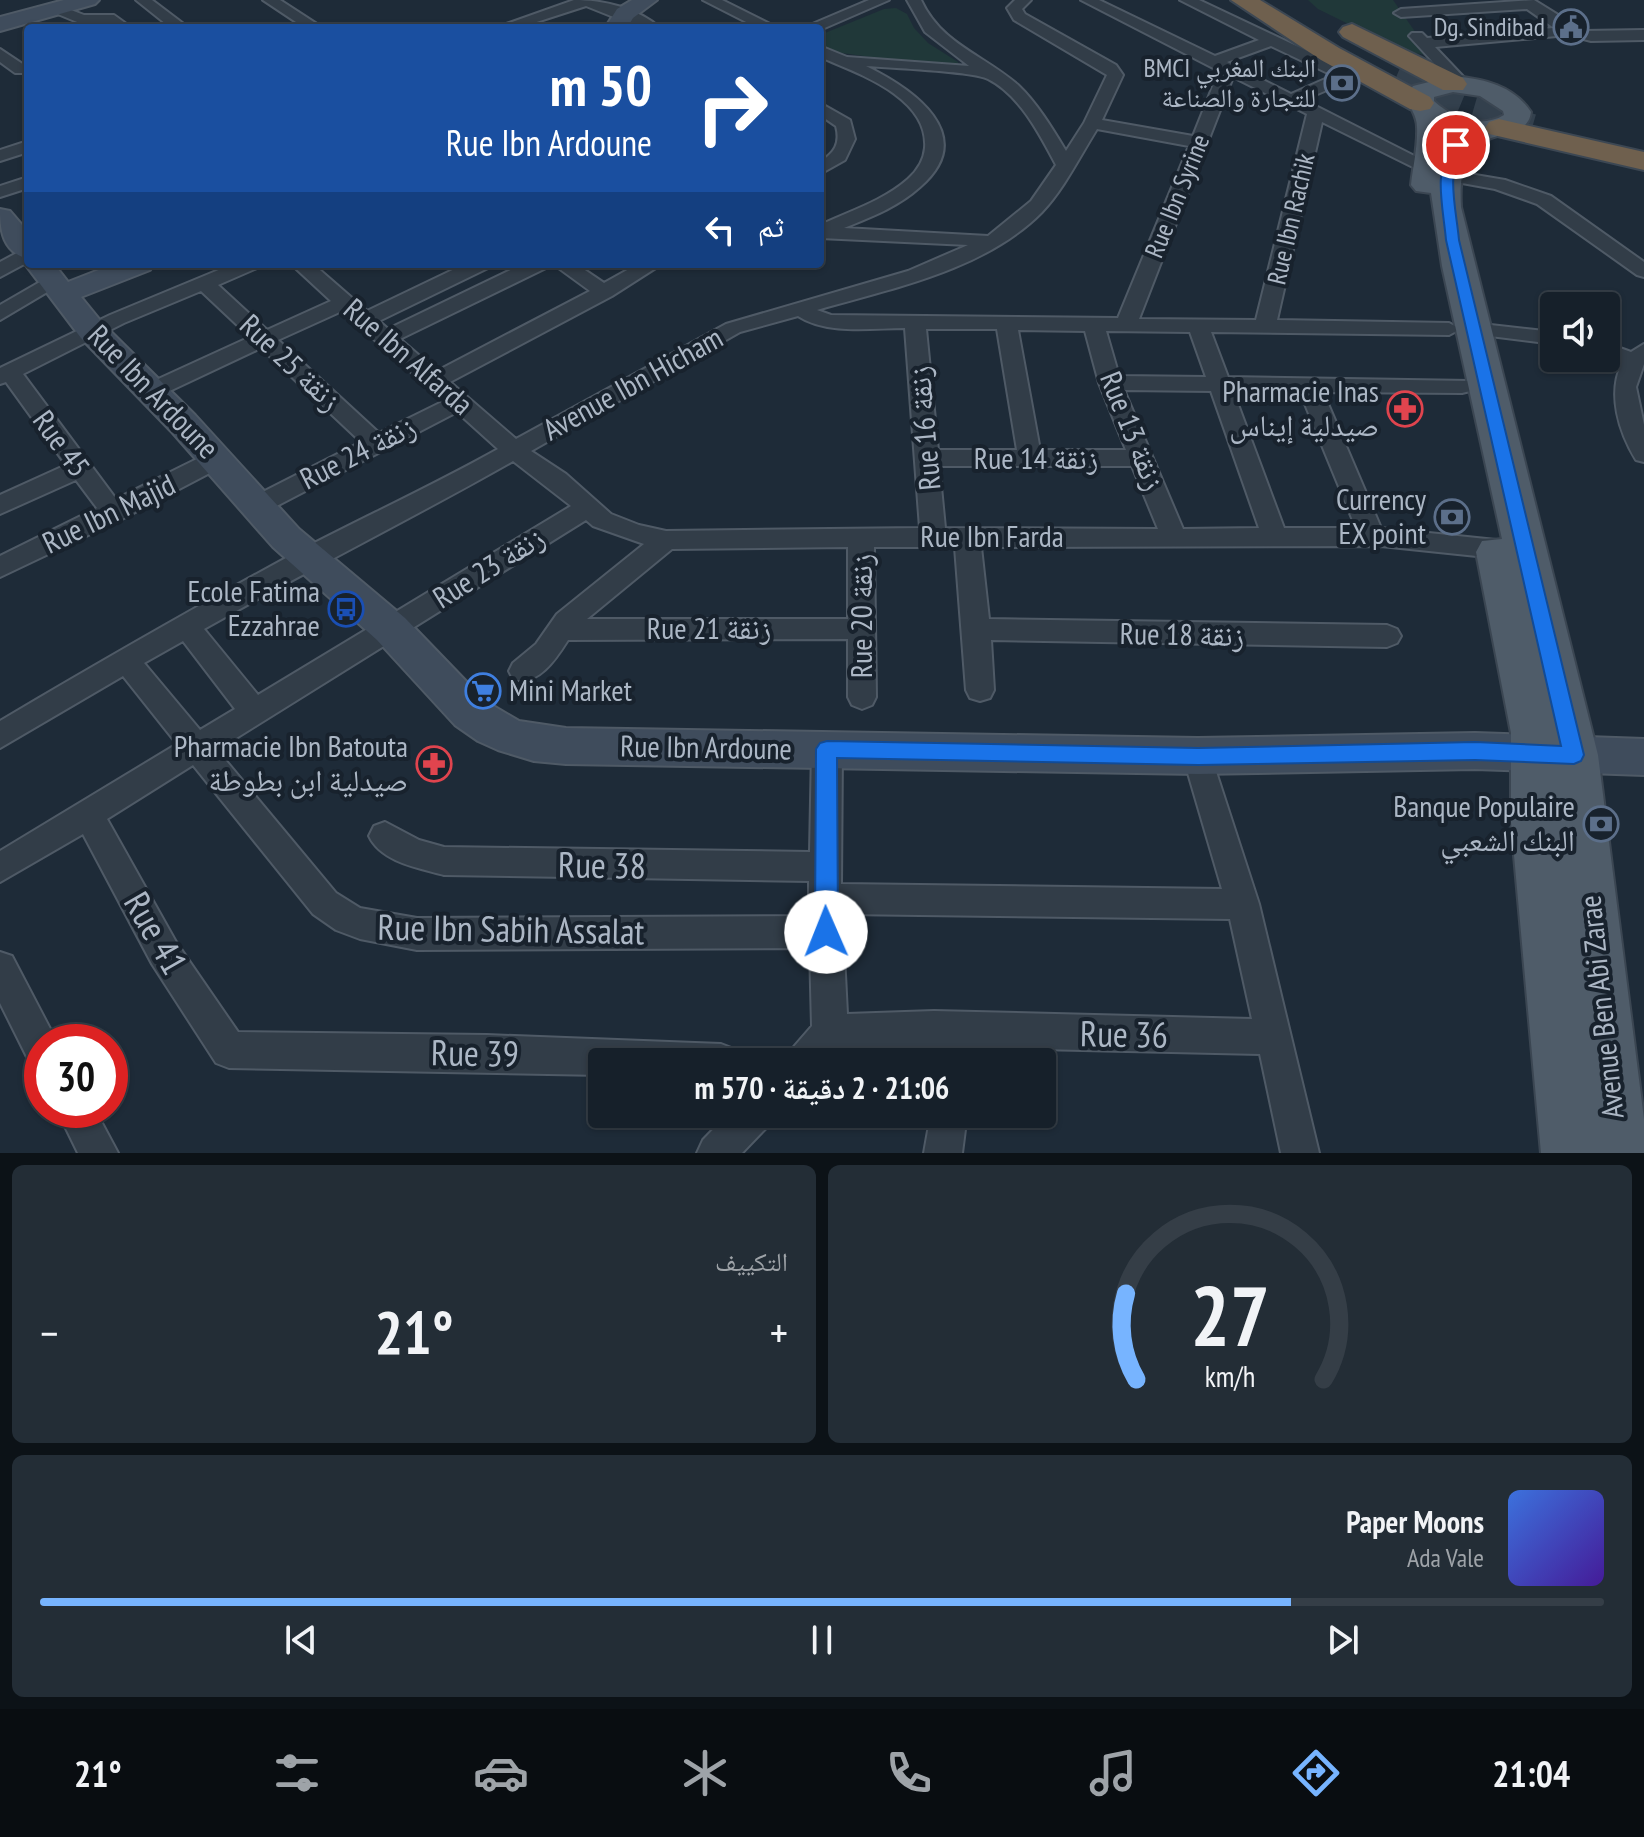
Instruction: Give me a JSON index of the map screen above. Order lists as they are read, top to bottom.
{
  "streets": {
    "main road": ["Avenue Ben Abi Zarae"],
    "street": [
      "Rue Ibn Syrine",
      "Rue Ibn Rachik",
      "Rue Ibn Alfarda",
      "Rue 25 زنقة",
      "Avenue Ibn Hicham",
      "Rue Ibn Ardoune",
      "Rue 16 زنقة",
      "Rue 13 زنقة",
      "Rue 45",
      "Rue 24 زنقة",
      "Rue 14 زنقة",
      "Rue Ibn Majid",
      "Rue Ibn Farda",
      "Rue 23 زنقة",
      "Rue 20 زنقة",
      "Rue 21 زنقة",
      "Rue 18 زنقة",
      "Rue 38",
      "Rue Ibn Sabih Assalat",
      "Rue 41",
      "Rue 36",
      "Rue 39"
    ]
  },
  "crossings": [
    ["Rue Ibn Alfarda", "Avenue Ibn Hicham"],
    ["Rue Ibn Alfarda", "Rue 24 زنقة"],
    ["Rue Ibn Alfarda", "Rue Ibn Farda"],
    ["Rue 25 زنقة", "Rue 24 زنقة"],
    ["Avenue Ibn Hicham", "Rue Ibn Ardoune"],
    ["Avenue Ibn Hicham", "Rue Ibn Farda"],
    ["Avenue Ibn Hicham", "Rue Ibn Sabih Assalat"],
    ["Rue Ibn Ardoune", "Rue 24 زنقة"],
    ["Rue Ibn Ardoune", "Rue Ibn Majid"],
    ["Rue Ibn Ardoune", "Rue 23 زنقة"],
    ["Rue Ibn Ardoune", "Avenue Ben Abi Zarae"],
    ["Rue 16 زنقة", "Rue 14 زنقة"],
    ["Rue 16 زنقة", "Rue Ibn Farda"],
    ["Rue 13 زنقة", "Rue 14 زنقة"],
    ["Rue 13 زنقة", "Rue Ibn Farda"],
    ["Rue 45", "Rue Ibn Majid"],
    ["Rue Ibn Farda", "Rue 23 زنقة"],
    ["Rue Ibn Farda", "Rue 20 زنقة"],
    ["Rue Ibn Farda", "Avenue Ben Abi Zarae"],
    ["Rue 23 زنقة", "Rue Ibn Sabih Assalat"],
    ["Rue 23 زنقة", "Rue 41"],
    ["Rue 20 زنقة", "Rue 21 زنقة"],
    ["Rue 41", "Rue 39"]
  ],
  "places": {
    "public building": ["Dg. Sindibad"],
    "bank": ["BMCI البنك المغربي للتجارة والصناعة", "Currency EX point", "Banque Populaire البنك الشعبي"],
    "pharmacy": ["Pharmacie Inas صيدلية إيناس", "Pharmacie Ibn Batouta صيدلية ابن بطوطة"],
    "bus stop": ["Ecole Fatima Ezzahrae"],
    "supermarket": ["Mini Market"]
  },
  "page": {
    "turn": ["50 m", "Rue Ibn Ardoune"],
    "then": "ثم",
    "limit": "30",
    "trip": "21:06 · 2 دقيقة · 570 m",
    "tile": "التكييف",
    "heat": ["−", "21°", "+"],
    "song": ["Paper Moons", "Ada Vale"],
    "tabs": ["21:04", "21°"],
    "gauge": ["27", "km/h"]
  }
}
